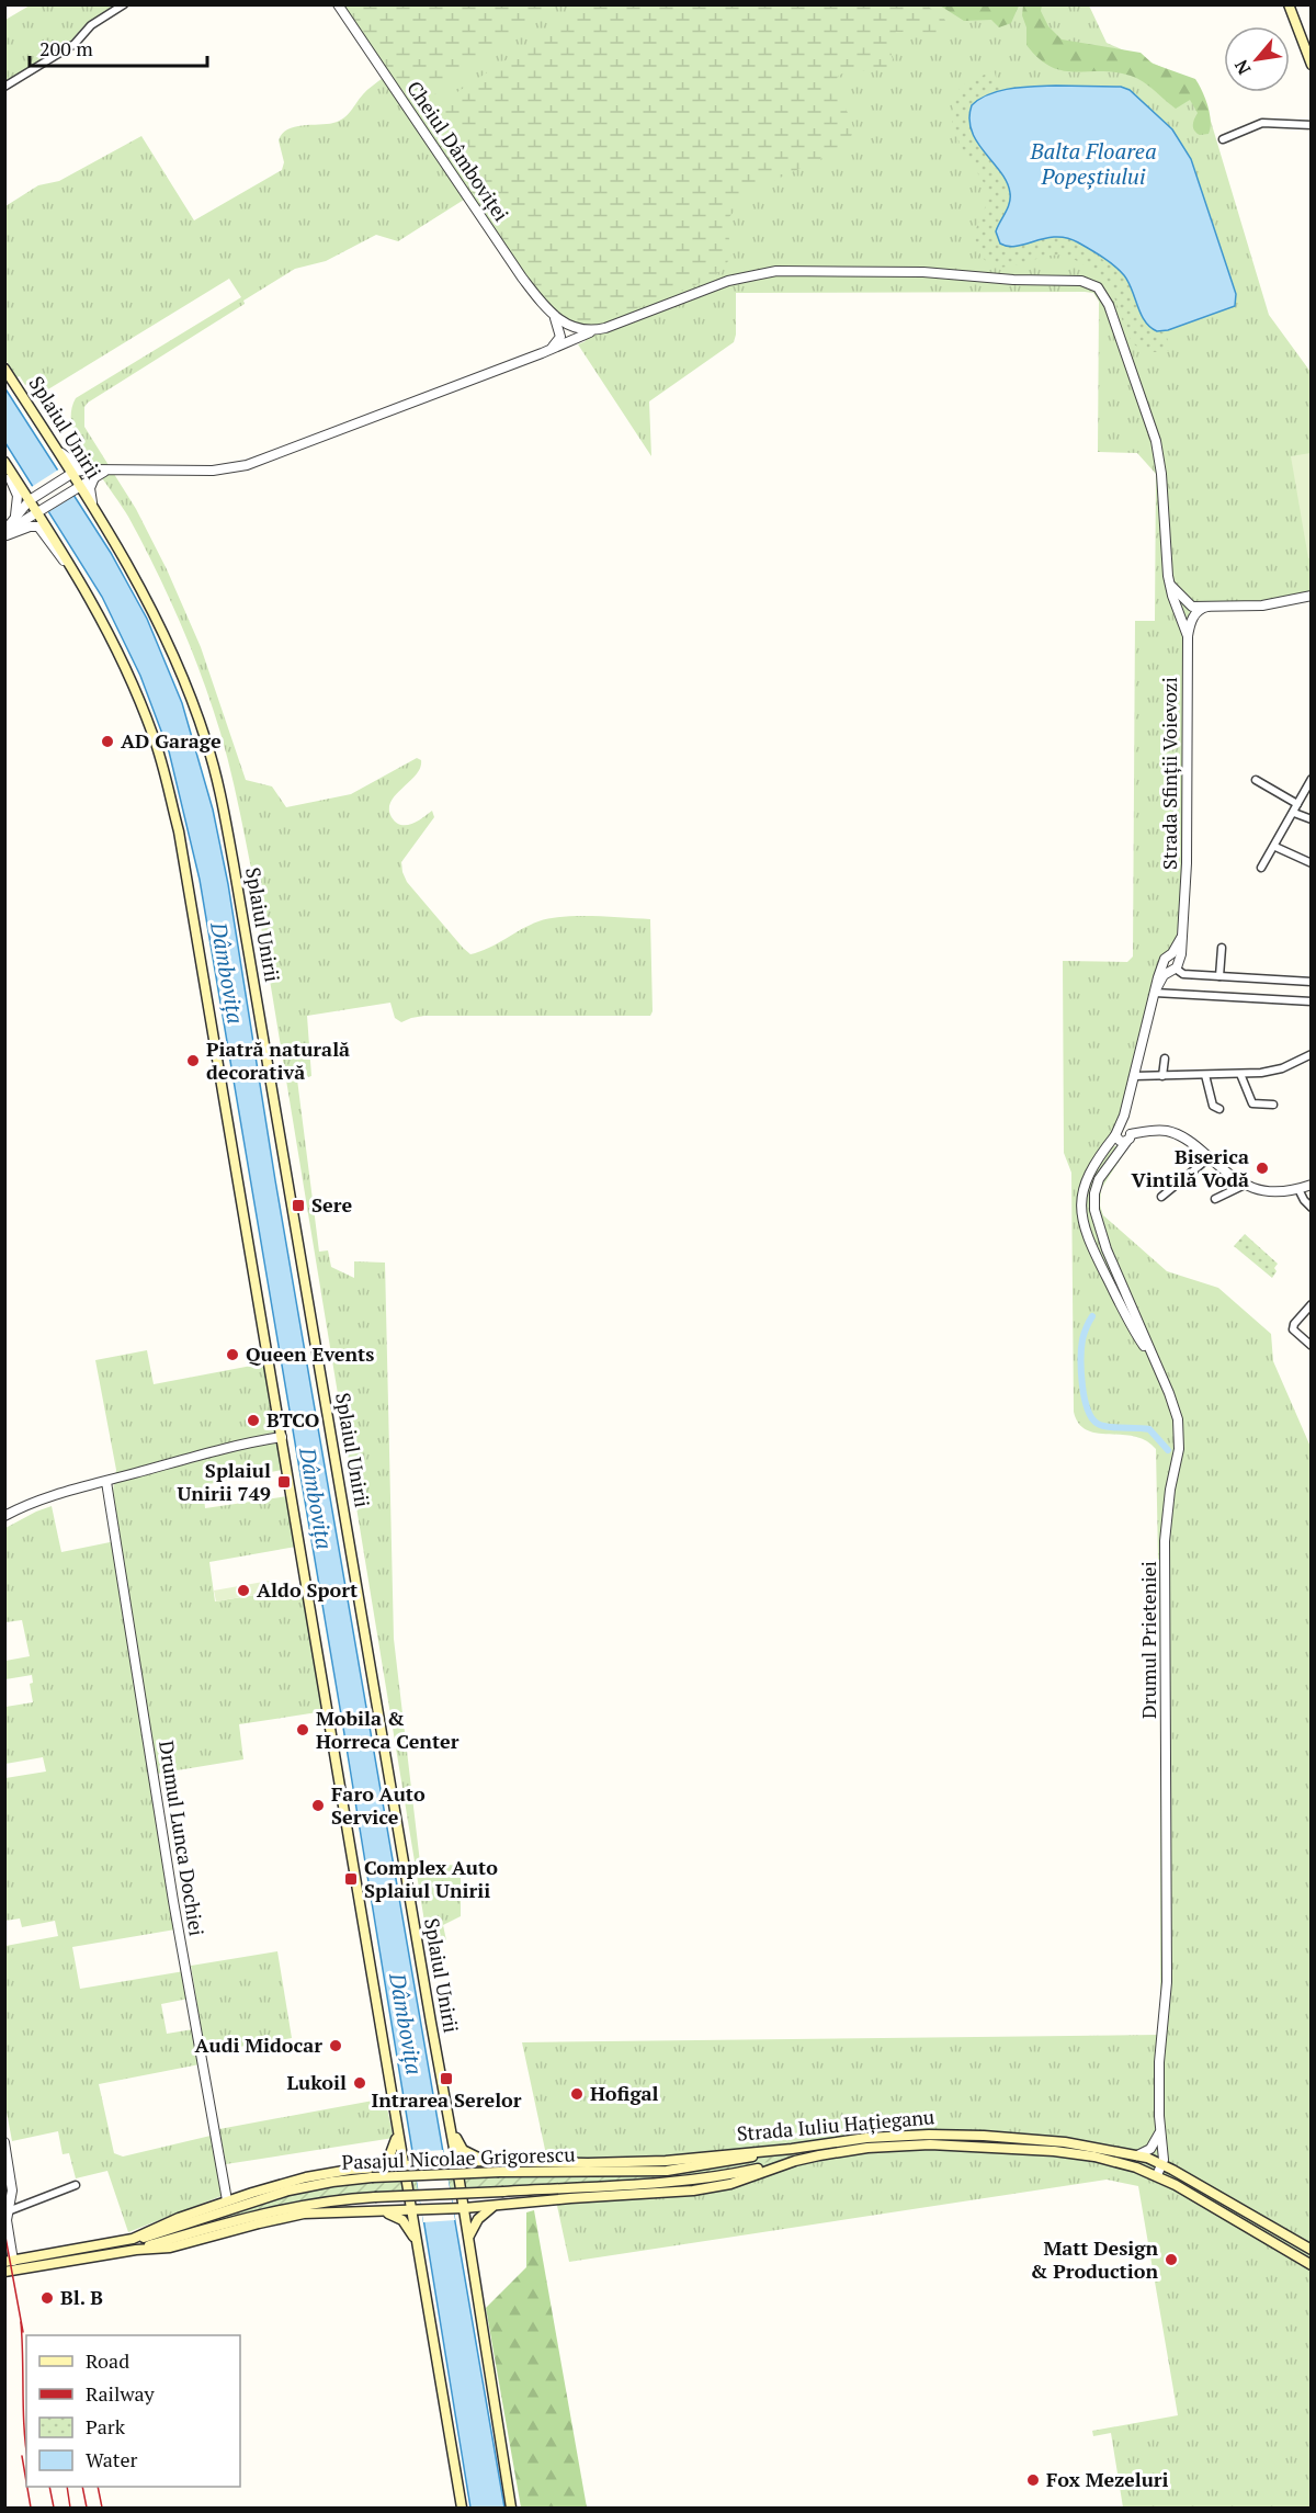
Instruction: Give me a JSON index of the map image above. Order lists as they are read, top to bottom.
{
  "streets": {
    "main road": ["Splaiul Unirii", "Strada Iuliu Hațieganu", "Pasajul Nicolae Grigorescu"],
    "street": [
      "Cheiul Dâmboviței",
      "Strada Sfinții Voievozi",
      "Drumul Prieteniei",
      "Drumul Lunca Dochiei"
    ]
  },
  "crossings": [
    ["Splaiul Unirii", "Strada Iuliu Hațieganu"],
    ["Drumul Prieteniei", "Strada Iuliu Hațieganu"],
    ["Drumul Lunca Dochiei", "Strada Iuliu Hațieganu"],
    ["Strada Iuliu Hațieganu", "Pasajul Nicolae Grigorescu"]
  ],
  "water": ["Balta Floarea Popeștiului", "Dâmbovița"],
  "places": {
    "other": [
      "AD Garage",
      "Piatră naturală decorativă",
      "Biserica Vintilă Vodă",
      "Queen Events",
      "BTCO",
      "Aldo Sport",
      "Mobila & Horreca Center",
      "Faro Auto Service",
      "Audi Midocar",
      "Lukoil",
      "Hofigal",
      "Matt Design & Production",
      "Bl. B",
      "Fox Mezeluri"
    ],
    "transit": [
      "Sere",
      "Splaiul Unirii 749",
      "Complex Auto Splaiul Unirii",
      "Intrarea Serelor"
    ]
  },
  "legend": [
    "Road",
    "Railway",
    "Park",
    "Water"
  ],
  "scale_bar": "200 m",
  "north": "bottom left"
}
